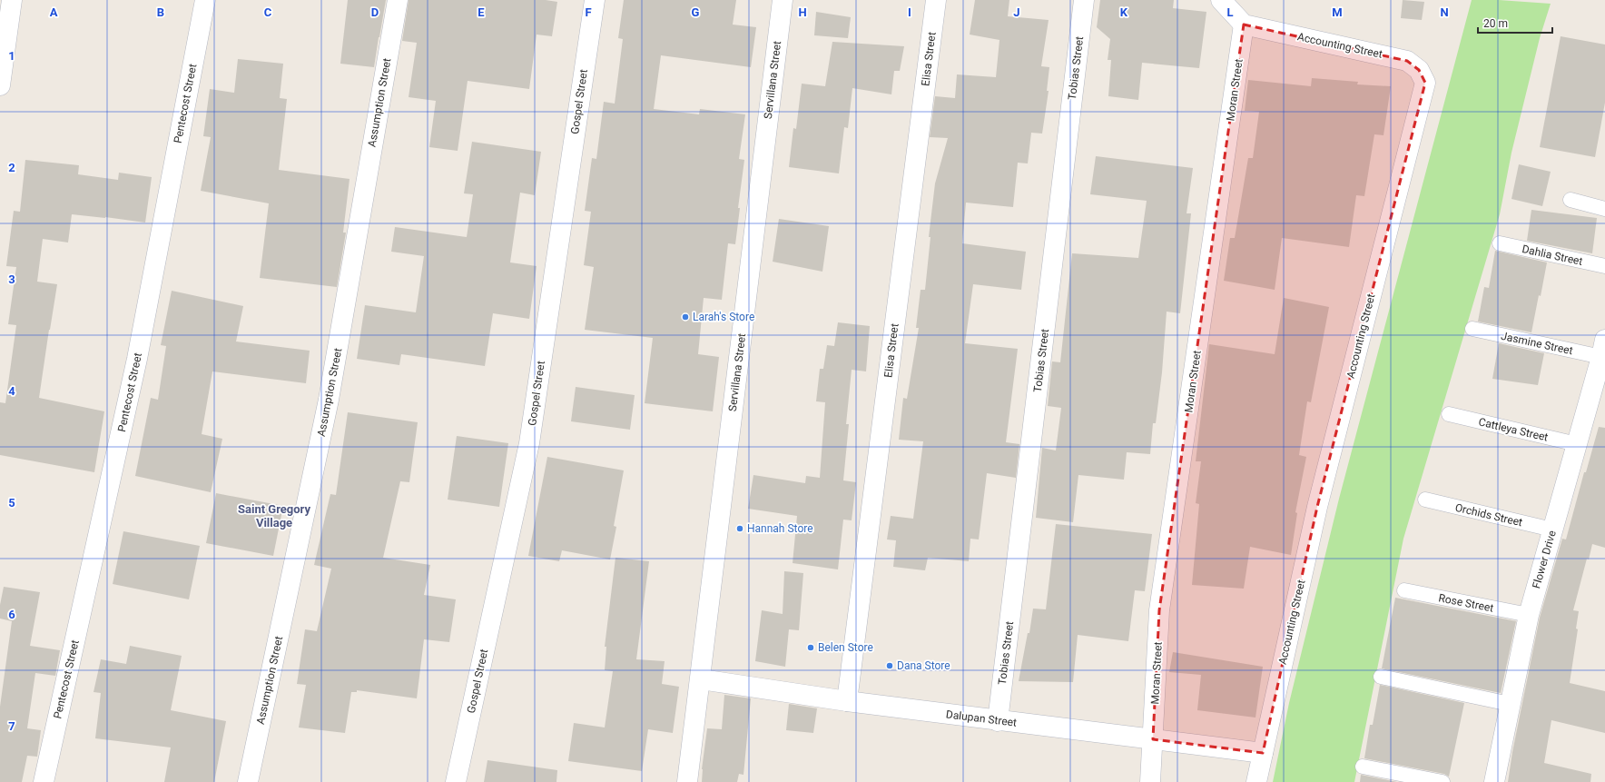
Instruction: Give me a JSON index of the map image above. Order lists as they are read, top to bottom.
{
  "streets": {
    "street": [
      "Accounting Street",
      "Elisa Street",
      "Tobias Street",
      "Servillana Street",
      "Moran Street",
      "Gospel Street",
      "Assumption Street",
      "Pentecost Street",
      "Flower Drive",
      "Dalupan Street"
    ],
    "lane": [
      "Dahlia Street",
      "Jasmine Street",
      "Cattleya Street",
      "Orchids Street",
      "Rose Street"
    ]
  },
  "crossings": [
    ["Accounting Street", "Moran Street"],
    ["Accounting Street", "Dalupan Street"],
    ["Elisa Street", "Dalupan Street"],
    ["Tobias Street", "Dalupan Street"],
    ["Servillana Street", "Dalupan Street"],
    ["Moran Street", "Dalupan Street"],
    ["Jasmine Street", "Flower Drive"],
    ["Cattleya Street", "Flower Drive"],
    ["Orchids Street", "Flower Drive"],
    ["Flower Drive", "Rose Street"]
  ],
  "districts": ["Saint Gregory Village"],
  "places": [
    "Larah's Store",
    "Hannah Store",
    "Belen Store",
    "Dana Store"
  ],
  "scale_bar": "20 m",
  "grid": {
    "columns": [
      "A",
      "B",
      "C",
      "D",
      "E",
      "F",
      "G",
      "H",
      "I",
      "J",
      "K",
      "L",
      "M",
      "N"
    ],
    "rows": [
      "1",
      "2",
      "3",
      "4",
      "5",
      "6",
      "7"
    ]
  }
}
